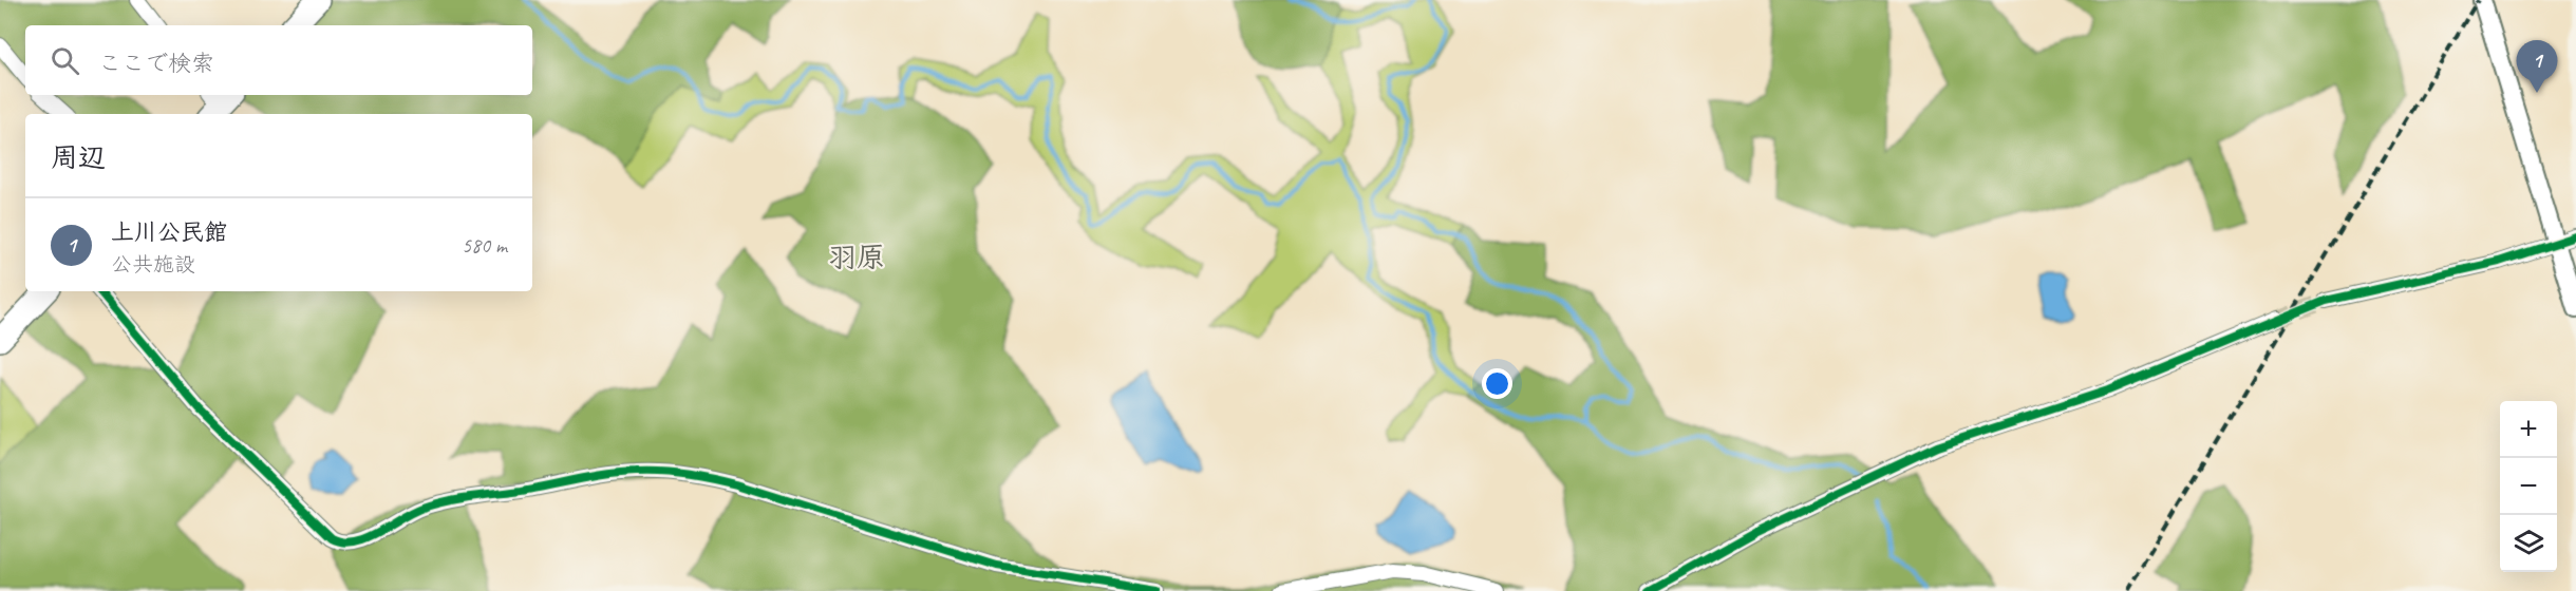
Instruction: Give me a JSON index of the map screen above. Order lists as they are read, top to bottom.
{
  "districts": ["羽原"],
  "page": {
    "search": "ここで検索",
    "pins": "1",
    "heading": "周辺",
    "list": [
      {
        "mark": "1",
        "name": "上川公民館",
        "note": "公共施設",
        "value": "580 m"
      }
    ],
    "map_buttons": ["+", "−"]
  }
}
